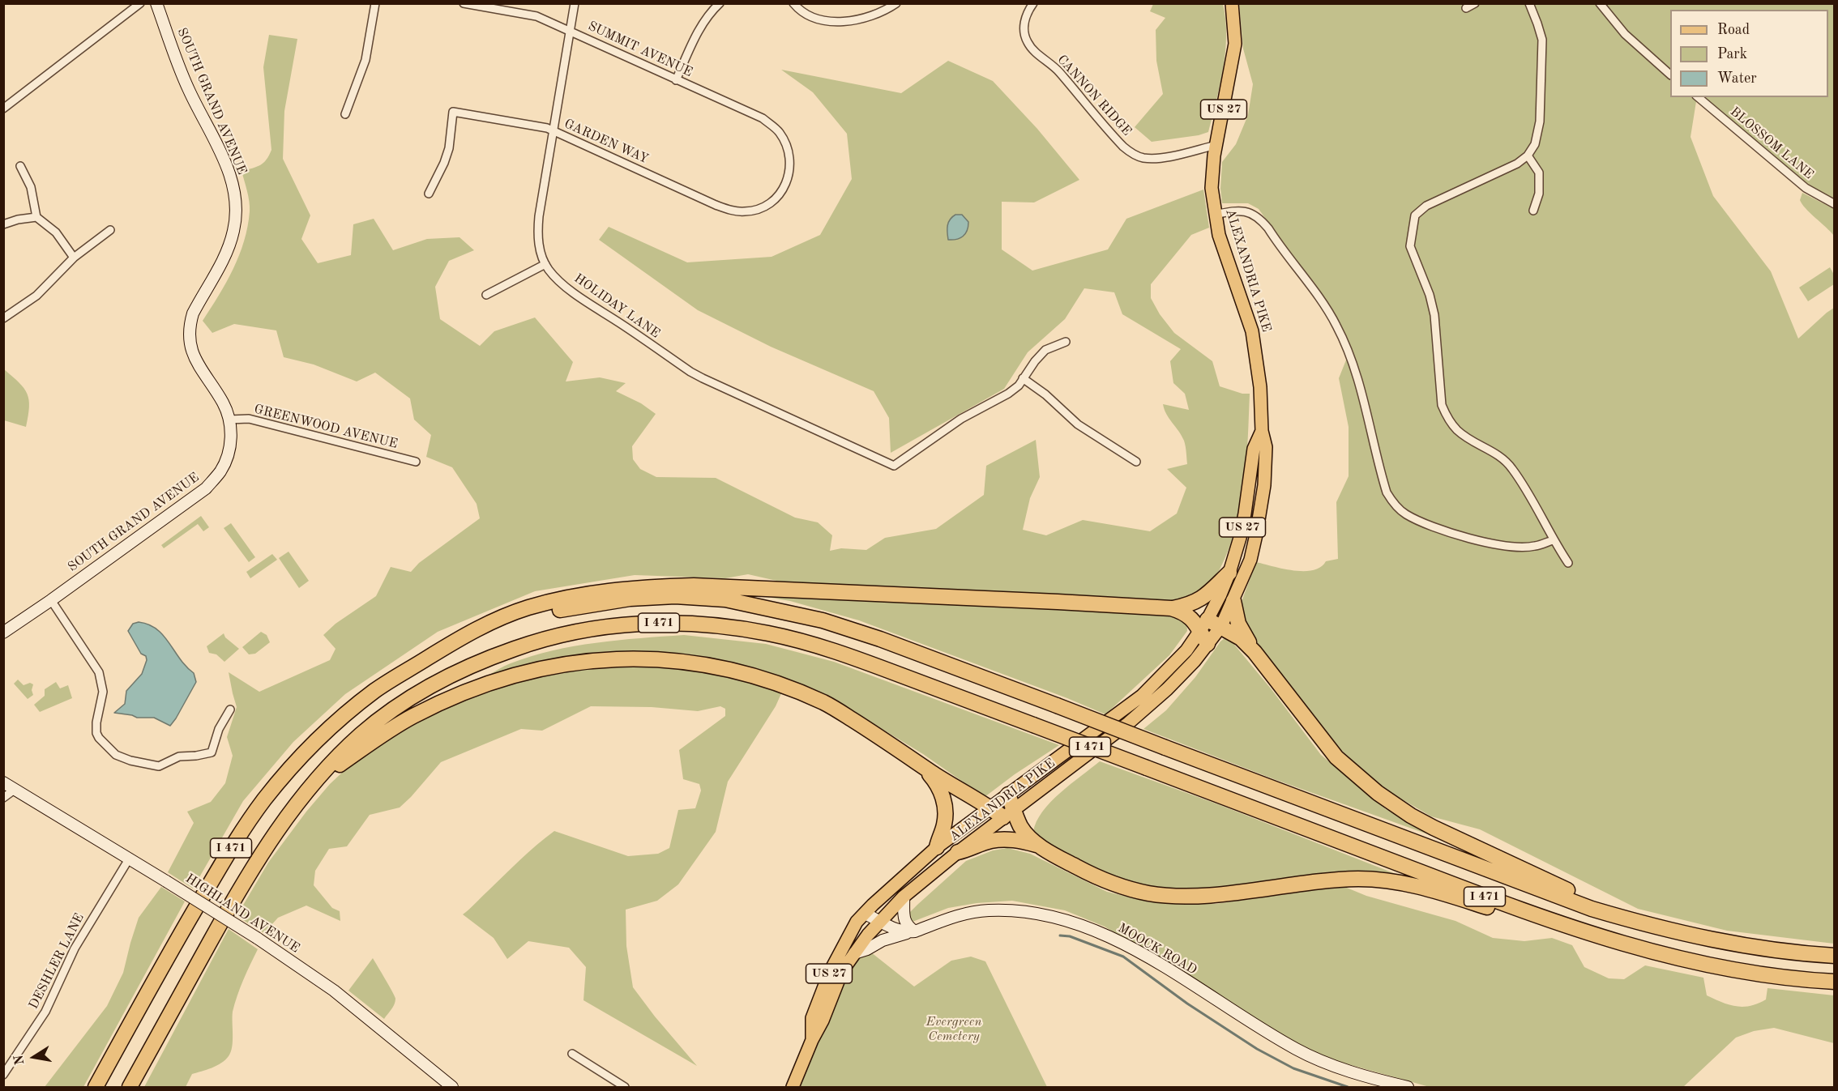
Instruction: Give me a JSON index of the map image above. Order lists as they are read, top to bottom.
{
  "streets": {
    "highway": ["I 471"],
    "main road": [
      "SOUTH GRAND AVENUE",
      "US 27",
      "ALEXANDRIA PIKE",
      "HIGHLAND AVENUE",
      "MOOCK ROAD"
    ],
    "street": [
      "SUMMIT AVENUE",
      "CANNON RIDGE",
      "GARDEN WAY",
      "BLOSSOM LANE",
      "HOLIDAY LANE",
      "GREENWOOD AVENUE",
      "DESHLER LANE"
    ]
  },
  "crossings": [
    ["SUMMIT AVENUE", "GARDEN WAY"],
    ["SUMMIT AVENUE", "HOLIDAY LANE"],
    ["CANNON RIDGE", "ALEXANDRIA PIKE"],
    ["SOUTH GRAND AVENUE", "GREENWOOD AVENUE"],
    ["GARDEN WAY", "HOLIDAY LANE"],
    ["ALEXANDRIA PIKE", "MOOCK ROAD"],
    ["HIGHLAND AVENUE", "DESHLER LANE"]
  ],
  "parks": ["Evergreen Cemetery"],
  "legend": ["Road", "Park", "Water"],
  "north": "left"
}
